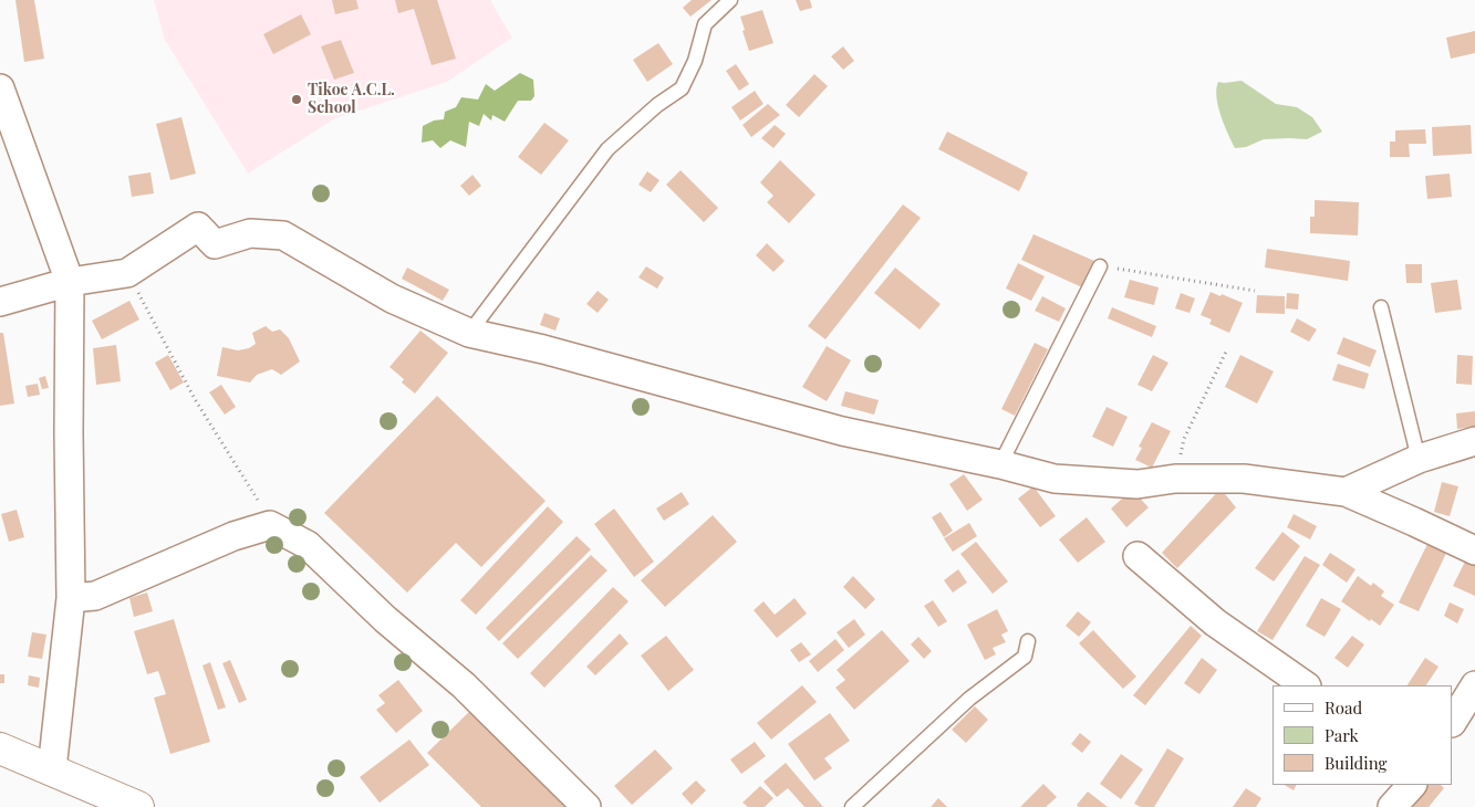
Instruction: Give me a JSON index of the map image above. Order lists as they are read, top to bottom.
{
  "places": ["Tikoe A.C.L. School"],
  "legend": ["Road", "Park", "Building"]
}
